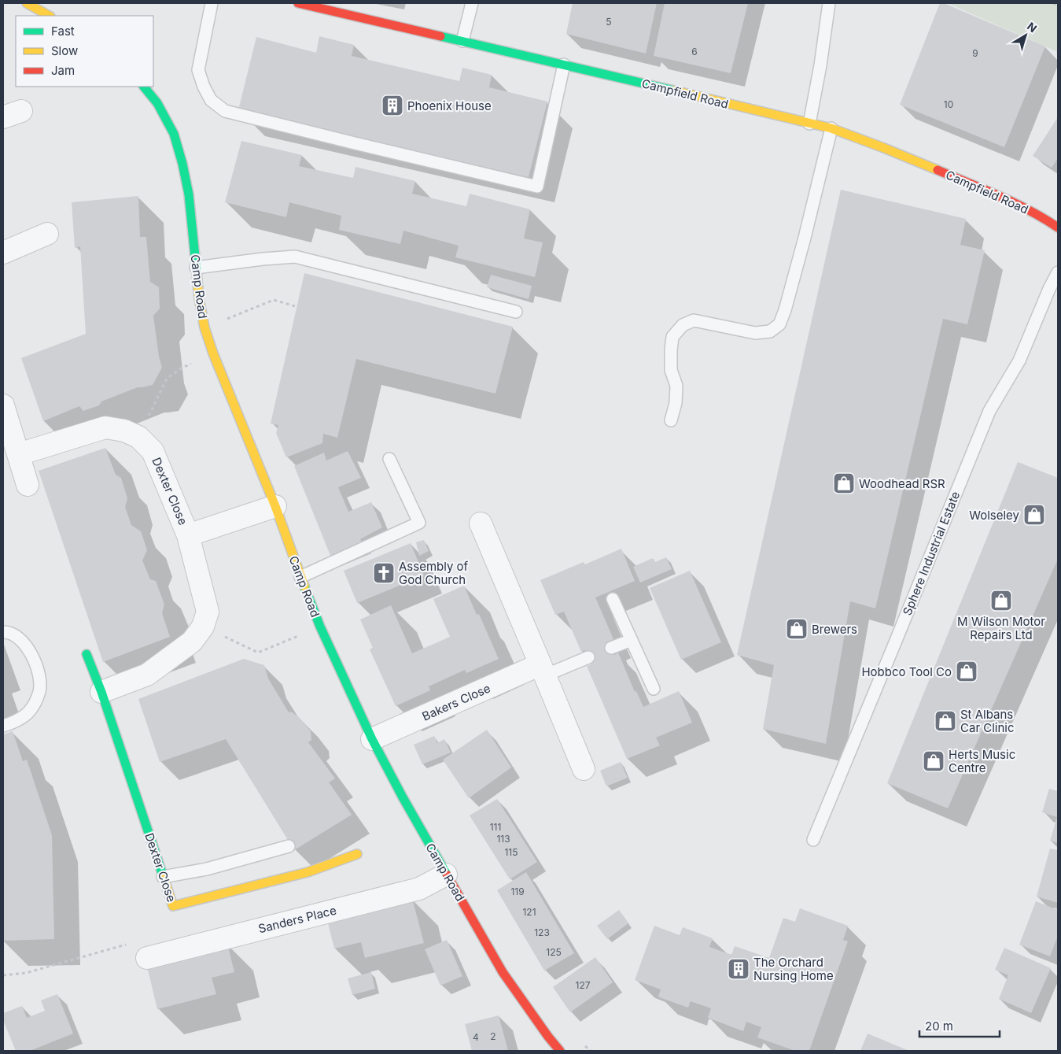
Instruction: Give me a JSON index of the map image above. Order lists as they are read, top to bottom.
{
  "streets": {
    "street": [
      "Campfield Road",
      "Camp Road",
      "Dexter Close",
      "Bakers Close",
      "Sanders Place"
    ],
    "lane": ["Sphere Industrial Estate"]
  },
  "crossings": [
    ["Camp Road", "Dexter Close"],
    ["Camp Road", "Bakers Close"],
    ["Camp Road", "Sanders Place"]
  ],
  "places": {
    "building": ["Phoenix House", "The Orchard Nursing Home"],
    "shop": [
      "Woodhead RSR",
      "Wolseley",
      "M Wilson Motor Repairs Ltd",
      "Brewers",
      "Hobbco Tool Co",
      "St Albans Car Clinic",
      "Herts Music Centre"
    ],
    "church": ["Assembly of God Church"]
  },
  "house_numbers": [
    "5",
    "6",
    "9",
    "10",
    "111",
    "113",
    "115",
    "119",
    "121",
    "123",
    "125",
    "127",
    "2",
    "4"
  ],
  "legend": ["Fast", "Slow", "Jam"],
  "scale_bar": "20 m",
  "north": "top right"
}
